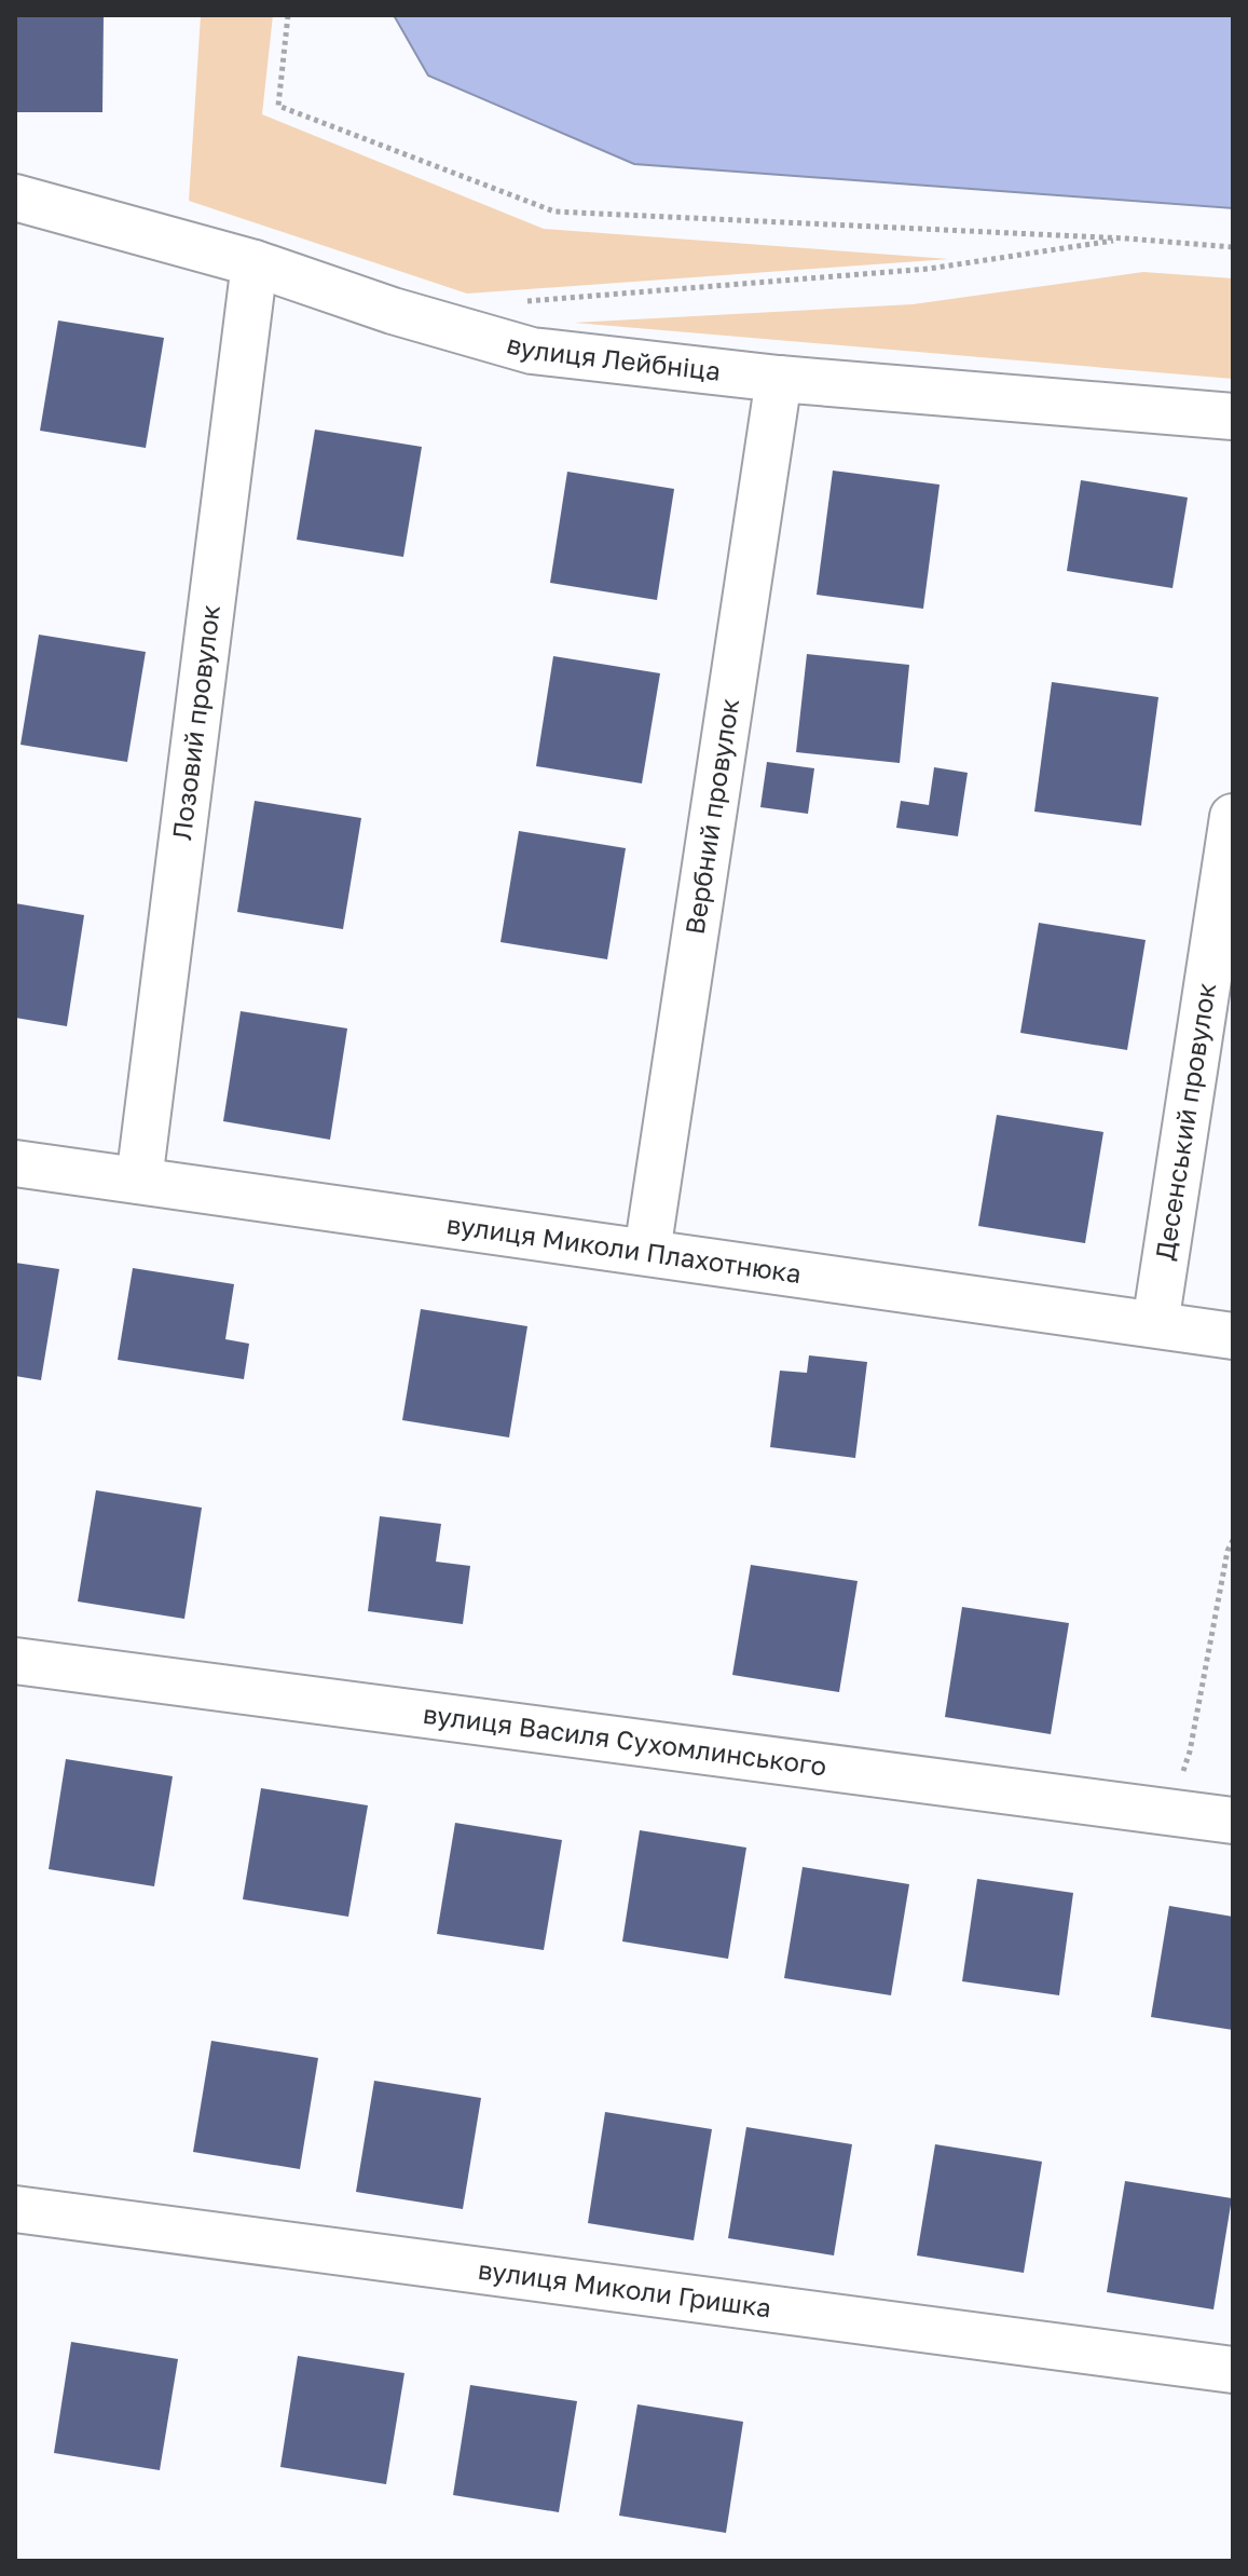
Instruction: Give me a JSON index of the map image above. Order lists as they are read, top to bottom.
{
  "streets": {
    "street": [
      "вулиця Лейбніца",
      "Лозовий провулок",
      "Вербний провулок",
      "Десенський провулок",
      "вулиця Миколи Плахотнюка",
      "вулиця Василя Сухомлинського",
      "вулиця Миколи Гришка"
    ]
  },
  "crossings": [
    ["вулиця Лейбніца", "Лозовий провулок"],
    ["вулиця Лейбніца", "Вербний провулок"],
    ["Лозовий провулок", "вулиця Миколи Плахотнюка"],
    ["Вербний провулок", "вулиця Миколи Плахотнюка"],
    ["Десенський провулок", "вулиця Миколи Плахотнюка"]
  ]
}
